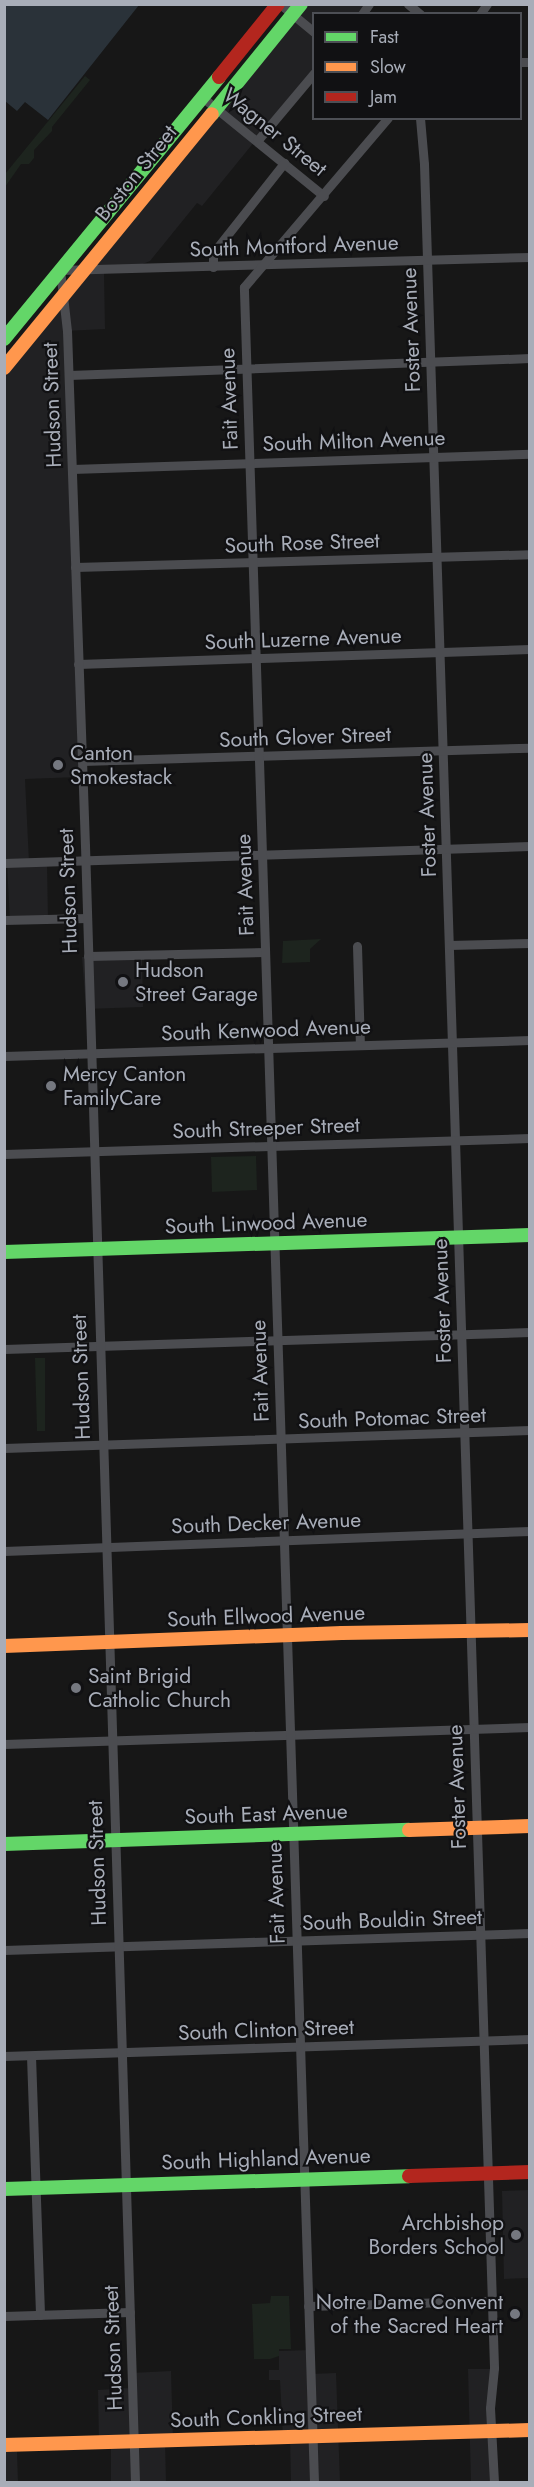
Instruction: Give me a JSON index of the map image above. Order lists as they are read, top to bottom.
{
  "streets": {
    "street": [
      "Wagner Street",
      "Boston Street",
      "South Montford Avenue",
      "Foster Avenue",
      "Fait Avenue",
      "Hudson Street",
      "South Milton Avenue",
      "South Rose Street",
      "South Luzerne Avenue",
      "South Glover Street",
      "South Kenwood Avenue",
      "South Streeper Street",
      "South Linwood Avenue",
      "South Potomac Street",
      "South Decker Avenue",
      "South Ellwood Avenue",
      "South East Avenue",
      "South Bouldin Street",
      "South Clinton Street",
      "South Highland Avenue",
      "South Conkling Street"
    ]
  },
  "crossings": [
    ["Wagner Street", "Boston Street"],
    ["Wagner Street", "Fait Avenue"],
    ["Boston Street", "South Montford Avenue"],
    ["Boston Street", "Hudson Street"],
    ["South Montford Avenue", "Foster Avenue"],
    ["South Montford Avenue", "Fait Avenue"],
    ["South Montford Avenue", "Hudson Street"],
    ["Foster Avenue", "South Milton Avenue"],
    ["Foster Avenue", "South Rose Street"],
    ["Foster Avenue", "South Luzerne Avenue"],
    ["Foster Avenue", "South Glover Street"],
    ["Foster Avenue", "South Kenwood Avenue"],
    ["Foster Avenue", "South Streeper Street"],
    ["Foster Avenue", "South Linwood Avenue"],
    ["Foster Avenue", "South Potomac Street"],
    ["Foster Avenue", "South Decker Avenue"],
    ["Foster Avenue", "South Ellwood Avenue"],
    ["Foster Avenue", "South East Avenue"],
    ["Foster Avenue", "South Bouldin Street"],
    ["Foster Avenue", "South Clinton Street"],
    ["Foster Avenue", "South Highland Avenue"],
    ["Foster Avenue", "South Conkling Street"],
    ["Fait Avenue", "South Milton Avenue"],
    ["Fait Avenue", "South Rose Street"],
    ["Fait Avenue", "South Luzerne Avenue"],
    ["Fait Avenue", "South Glover Street"],
    ["Fait Avenue", "South Kenwood Avenue"],
    ["Fait Avenue", "South Streeper Street"],
    ["Fait Avenue", "South Linwood Avenue"],
    ["Fait Avenue", "South Potomac Street"],
    ["Fait Avenue", "South Decker Avenue"],
    ["Fait Avenue", "South Ellwood Avenue"],
    ["Fait Avenue", "South East Avenue"],
    ["Fait Avenue", "South Bouldin Street"],
    ["Fait Avenue", "South Clinton Street"],
    ["Fait Avenue", "South Highland Avenue"],
    ["Fait Avenue", "South Conkling Street"],
    ["Hudson Street", "South Milton Avenue"],
    ["Hudson Street", "South Rose Street"],
    ["Hudson Street", "South Luzerne Avenue"],
    ["Hudson Street", "South Glover Street"],
    ["Hudson Street", "South Kenwood Avenue"],
    ["Hudson Street", "South Streeper Street"],
    ["Hudson Street", "South Linwood Avenue"],
    ["Hudson Street", "South Potomac Street"],
    ["Hudson Street", "South Decker Avenue"],
    ["Hudson Street", "South Ellwood Avenue"],
    ["Hudson Street", "South East Avenue"],
    ["Hudson Street", "South Bouldin Street"],
    ["Hudson Street", "South Clinton Street"],
    ["Hudson Street", "South Highland Avenue"],
    ["Hudson Street", "South Conkling Street"]
  ],
  "places": [
    "Canton Smokestack",
    "Hudson Street Garage",
    "Mercy Canton FamilyCare",
    "Saint Brigid Catholic Church",
    "Archbishop Borders School",
    "Notre Dame Convent of the Sacred Heart"
  ],
  "legend": ["Fast", "Slow", "Jam"]
}
